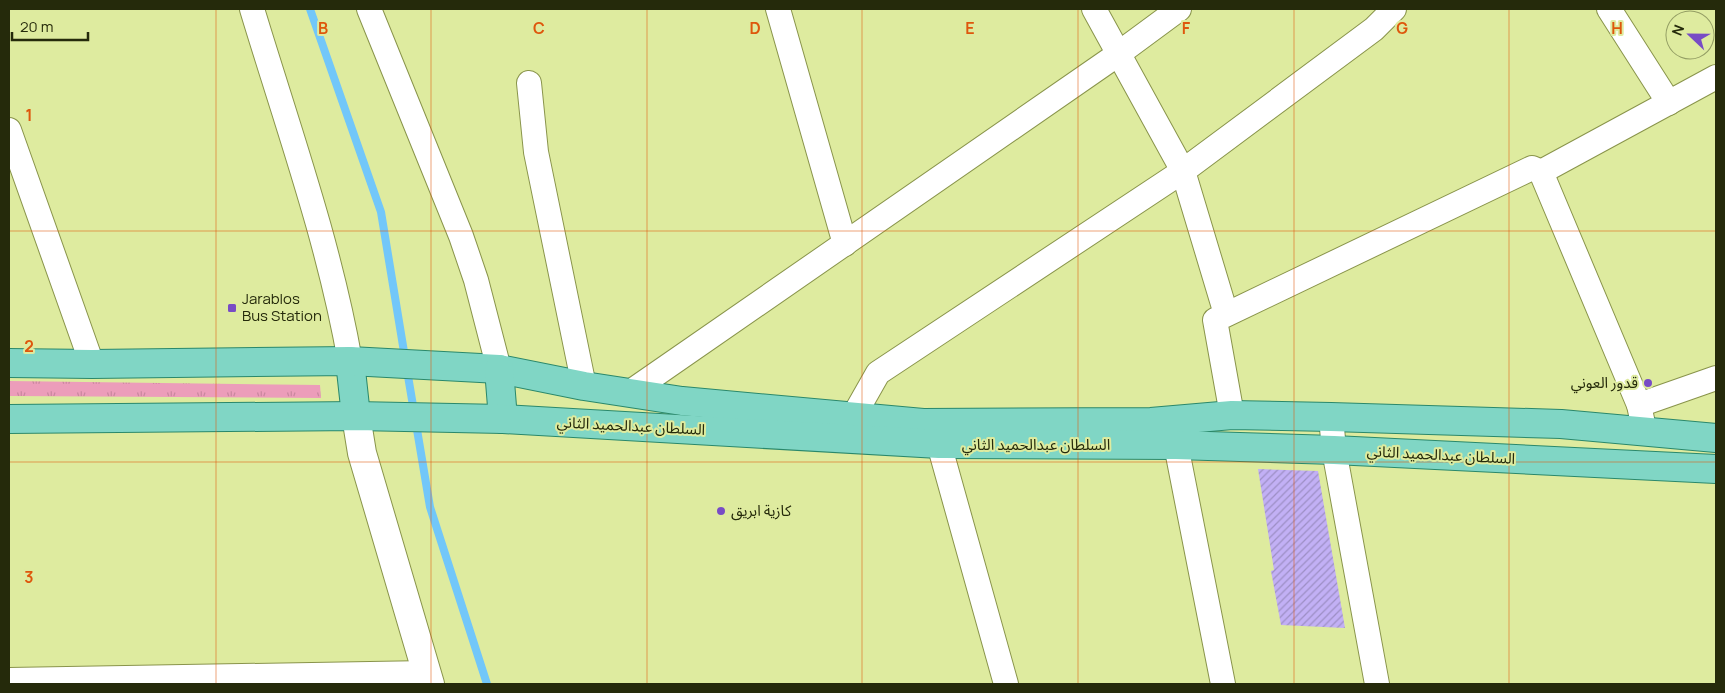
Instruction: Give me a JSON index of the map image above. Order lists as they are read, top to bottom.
{
  "streets": {
    "main road": ["السلطان عبدالحميد الثاني"]
  },
  "places": {
    "transit": ["Jarablos Bus Station"],
    "other": ["قدور العوني", "كازية ابريق"]
  },
  "scale_bar": "20 m",
  "north": "left",
  "grid": {
    "columns": [
      "B",
      "C",
      "D",
      "E",
      "F",
      "G",
      "H"
    ],
    "rows": ["1", "2", "3"]
  }
}
